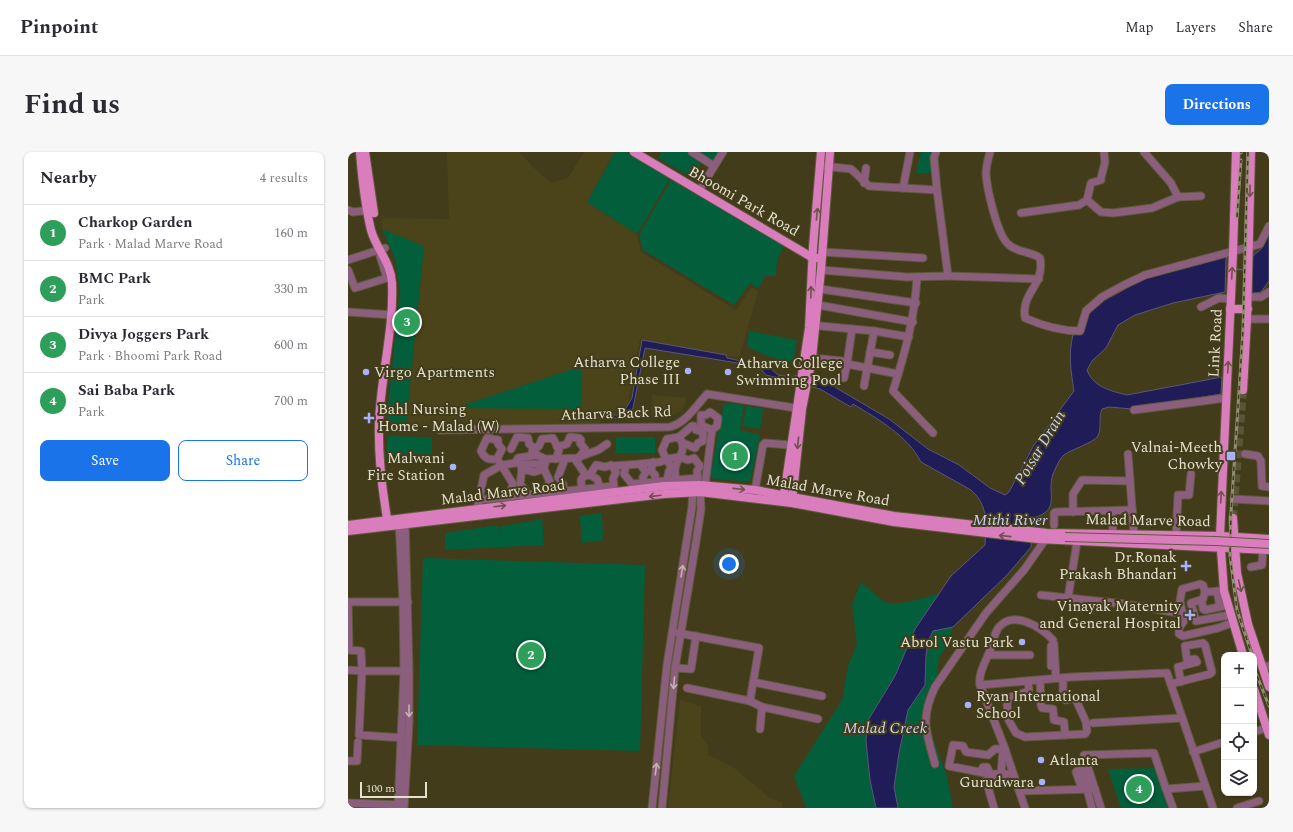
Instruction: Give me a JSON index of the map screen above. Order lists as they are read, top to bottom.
{
  "streets": {
    "main road": ["Bhoomi Park Road", "Link Road", "Malad Marve Road"],
    "street": ["Atharva Back Rd"]
  },
  "crossings": [
    ["Link Road", "Malad Marve Road"]
  ],
  "water": ["Poisar Drain", "Mithi River", "Malad Creek"],
  "places": {
    "other": [
      "Atharva College Phase III",
      "Virgo Apartments",
      "Atharva College Swimming Pool",
      "Malwani Fire Station",
      "Abrol Vastu Park",
      "Ryan International School",
      "Atlanta",
      "Gurudwara"
    ],
    "health": ["Bahl Nursing Home - Malad (W)", "Dr.Ronak Prakash Bhandari", "Vinayak Maternity and General Hospital"],
    "transit": ["Valnai-Meeth Chowky"]
  },
  "scale_bar": "100 m",
  "page": {
    "header": "Pinpoint",
    "nav": ["Map", "Layers", "Share"],
    "title": "Find us",
    "buttons": [
      "Directions",
      ["Save", "Share"]
    ],
    "heading": ["Nearby", "4 results"],
    "list": [
      {
        "mark": "1",
        "name": "Charkop Garden",
        "note": "Park · Malad Marve Road",
        "value": "160 m"
      },
      {
        "mark": "2",
        "name": "BMC Park",
        "note": "Park",
        "value": "330 m"
      },
      {
        "mark": "3",
        "name": "Divya Joggers Park",
        "note": "Park · Bhoomi Park Road",
        "value": "600 m"
      },
      {
        "mark": "4",
        "name": "Sai Baba Park",
        "note": "Park",
        "value": "700 m"
      }
    ],
    "pins": [
      "3",
      "1",
      "2",
      "4"
    ],
    "map_buttons": ["+", "−"],
    "scale": "100 m"
  }
}
